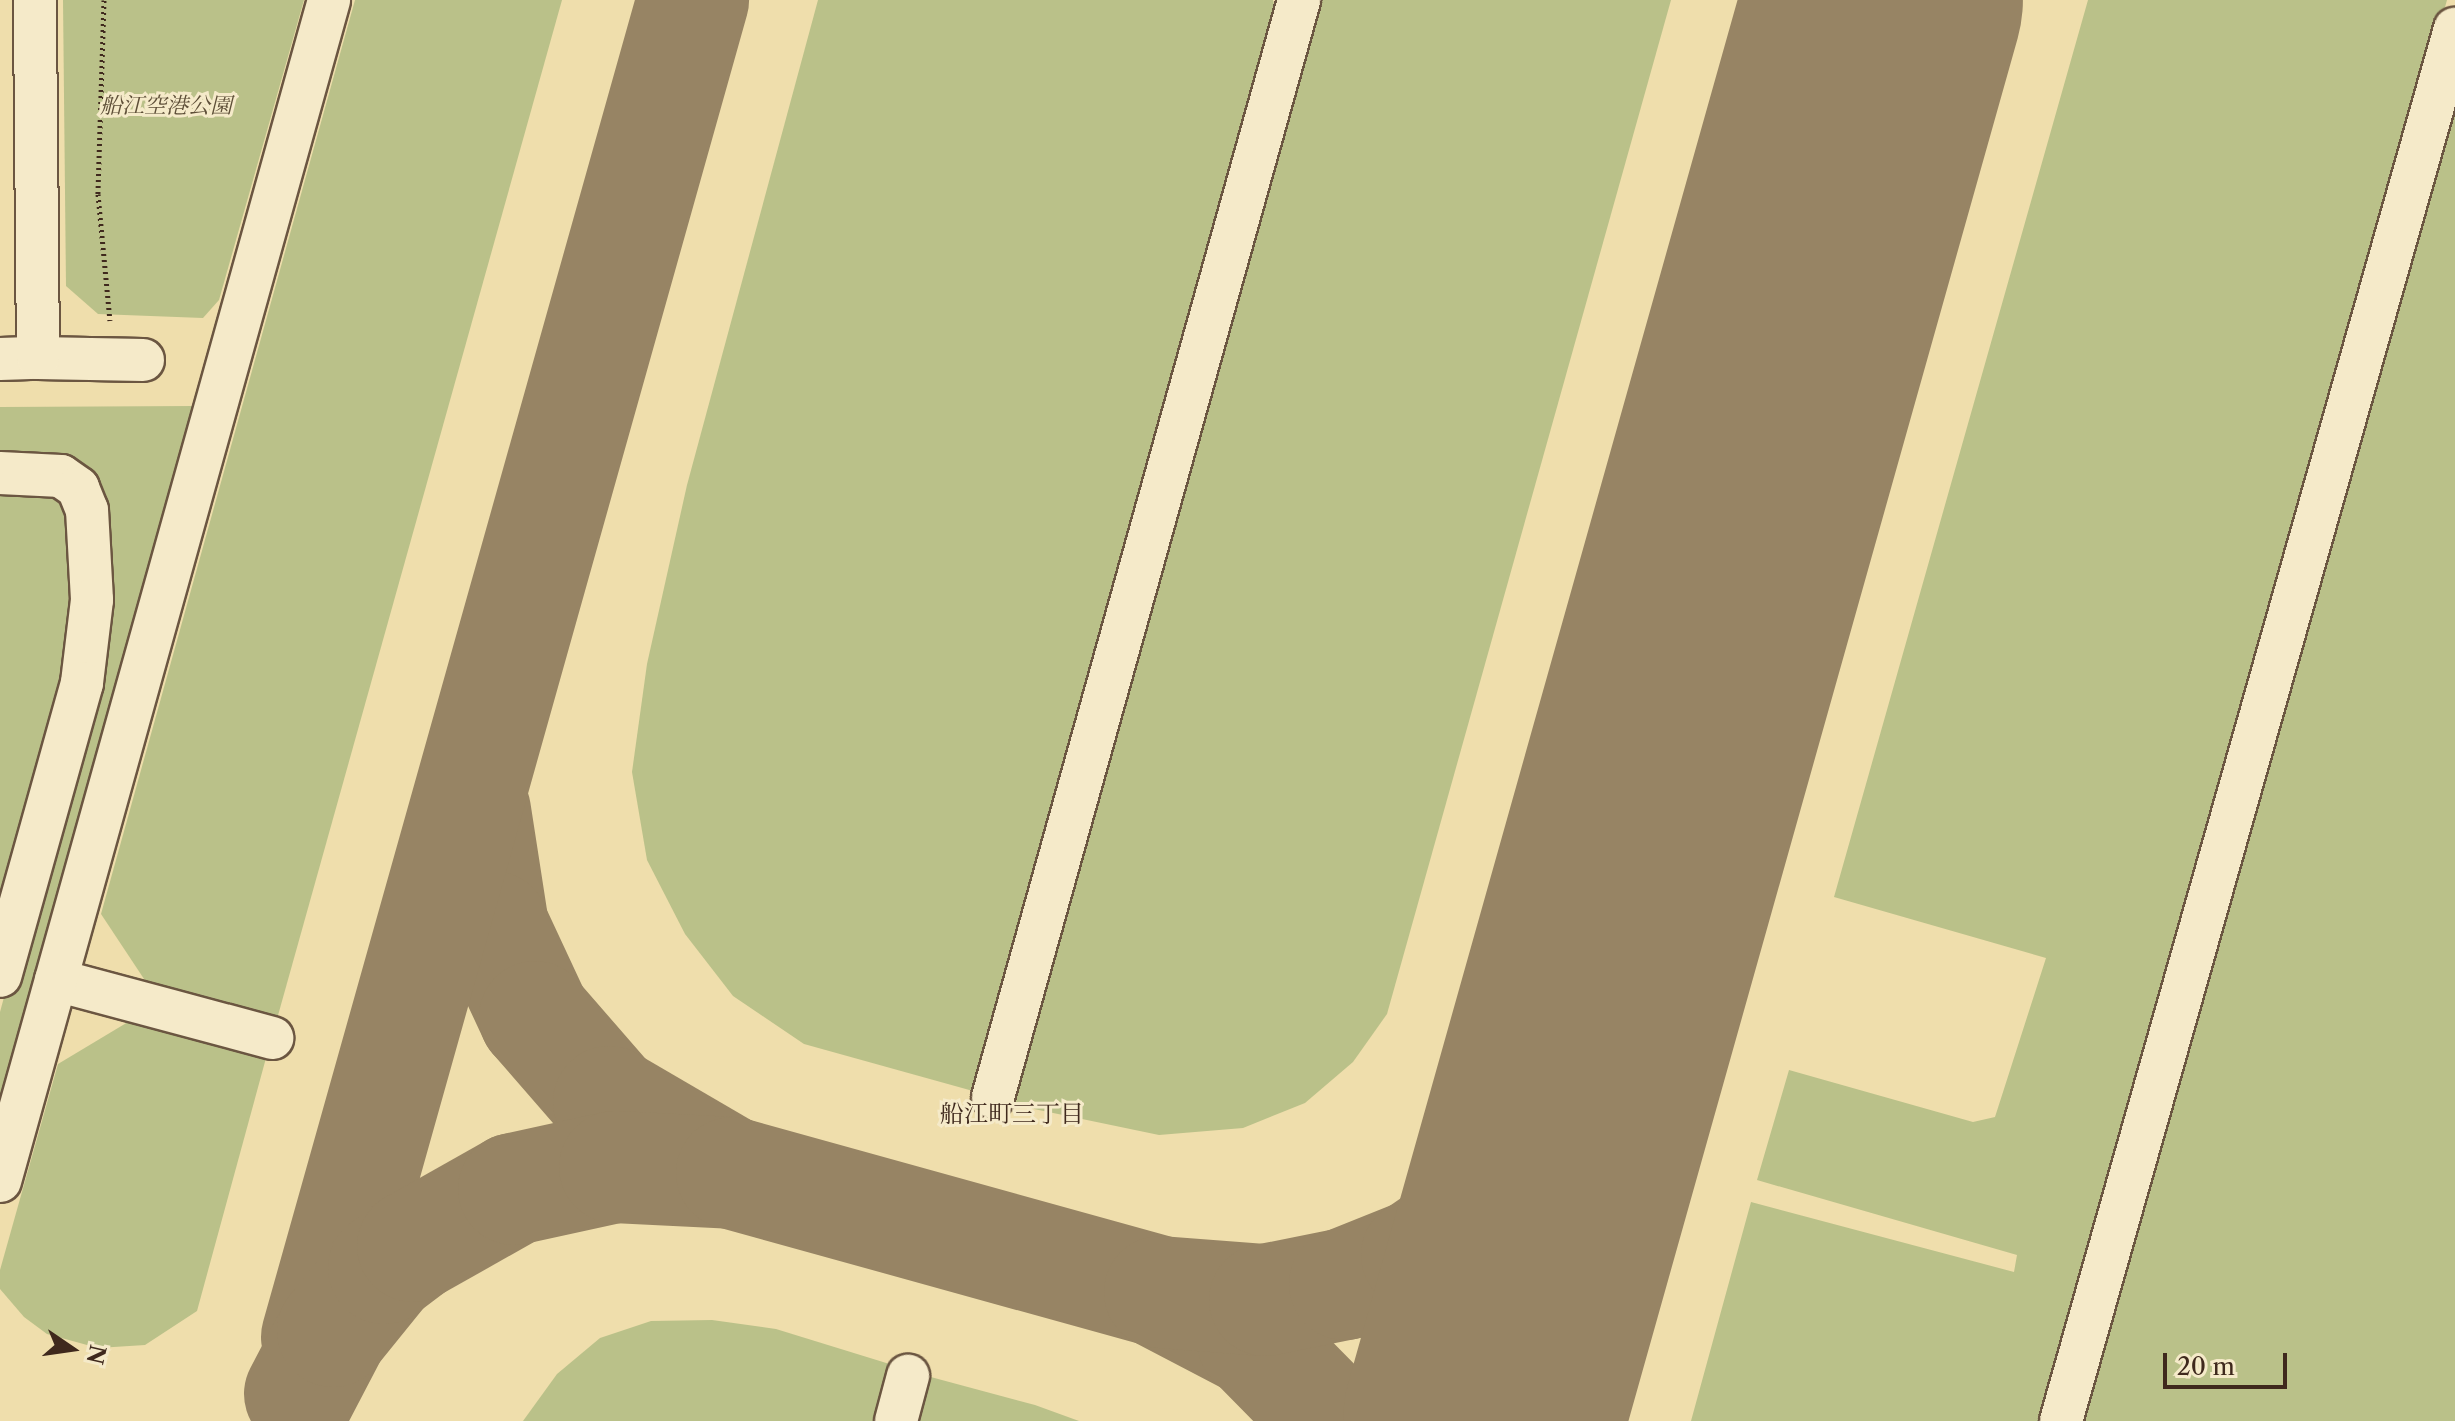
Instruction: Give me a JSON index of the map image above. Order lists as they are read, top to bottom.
{
  "districts": ["船江町三丁目"],
  "parks": ["船江空港公園"],
  "scale_bar": "20 m",
  "north": "right"
}
